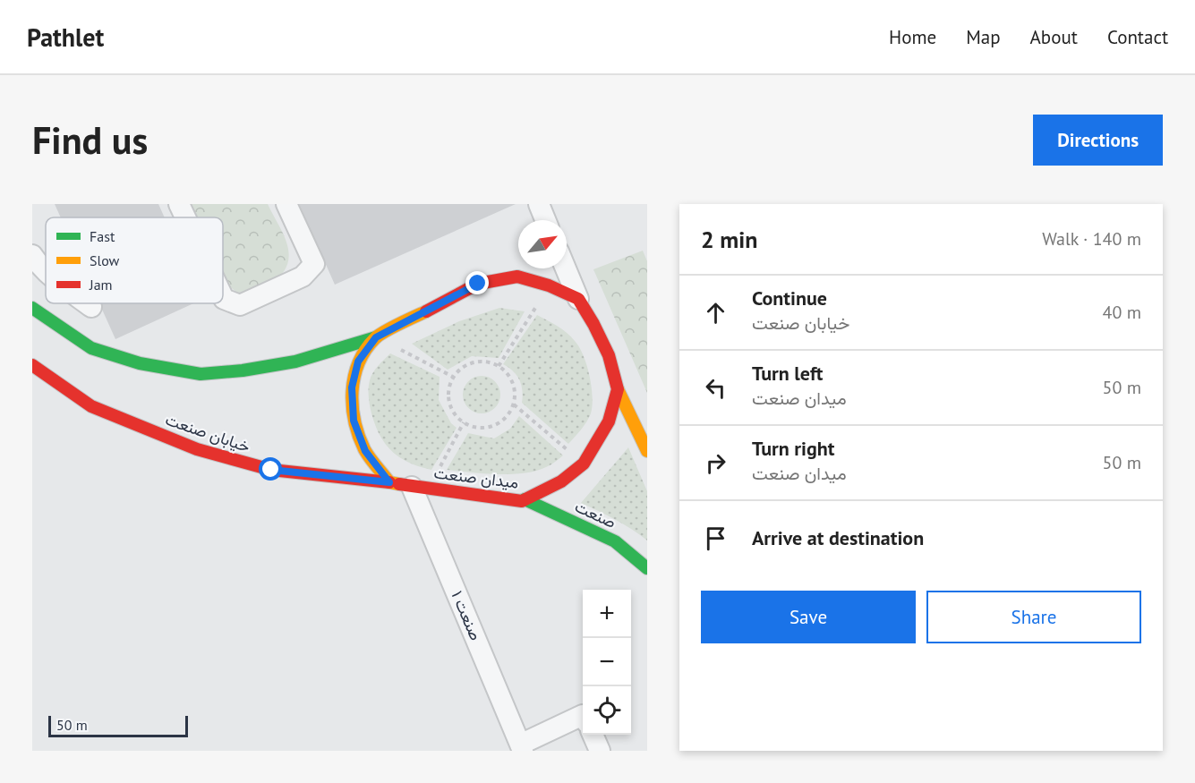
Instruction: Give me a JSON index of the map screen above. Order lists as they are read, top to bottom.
{
  "streets": {
    "street": [
      "خیابان صنعت",
      "میدان صنعت",
      "صنعت",
      "صنعت ۱"
    ]
  },
  "crossings": [
    ["خیابان صنعت", "میدان صنعت"],
    ["میدان صنعت", "صنعت"],
    ["میدان صنعت", "صنعت ۱"]
  ],
  "legend": ["Fast", "Slow", "Jam"],
  "scale_bar": "50 m",
  "north": "top right",
  "page": {
    "header": "Pathlet",
    "nav": [
      "Home",
      "Map",
      "About",
      "Contact"
    ],
    "buttons": [
      "Directions",
      ["Save", "Share"]
    ],
    "title": "Find us",
    "heading": ["2 min", "Walk · 140 m"],
    "list": [
      ["Continue", "خیابان صنعت", "40 m"],
      ["Turn left", "میدان صنعت", "50 m"],
      ["Turn right", "میدان صنعت", "50 m"],
      "Arrive at destination"
    ],
    "map_buttons": ["+", "−"],
    "scale": "50 m"
  }
}
